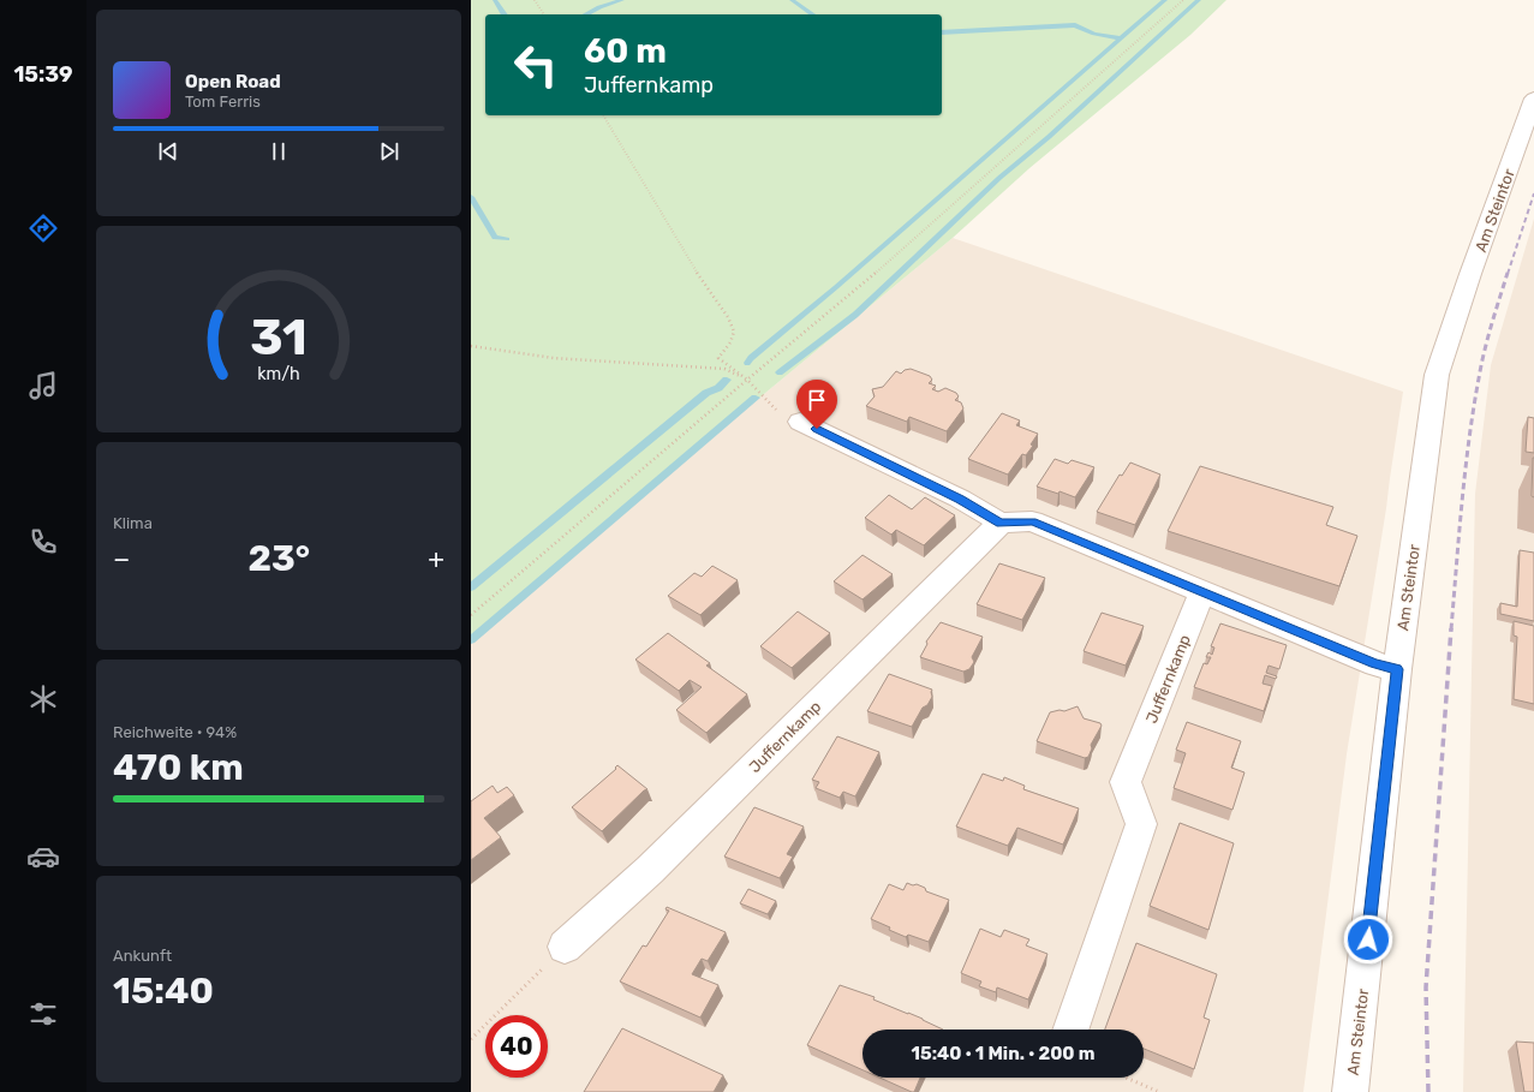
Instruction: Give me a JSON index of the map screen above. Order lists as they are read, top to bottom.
{
  "streets": {
    "street": ["Am Steintor", "Juffernkamp"]
  },
  "page": {
    "tabs": "15:39",
    "turn": ["60 m", "Juffernkamp"],
    "song": ["Open Road", "Tom Ferris"],
    "tile": [
      "Klima",
      ["Reichweite · 94%", "470 km"],
      ["Ankunft", "15:40"]
    ],
    "heat": ["−", "23°", "+"],
    "limit": "40",
    "trip": "15:40 · 1 Min. · 200 m",
    "gauge": ["31", "km/h"]
  }
}
